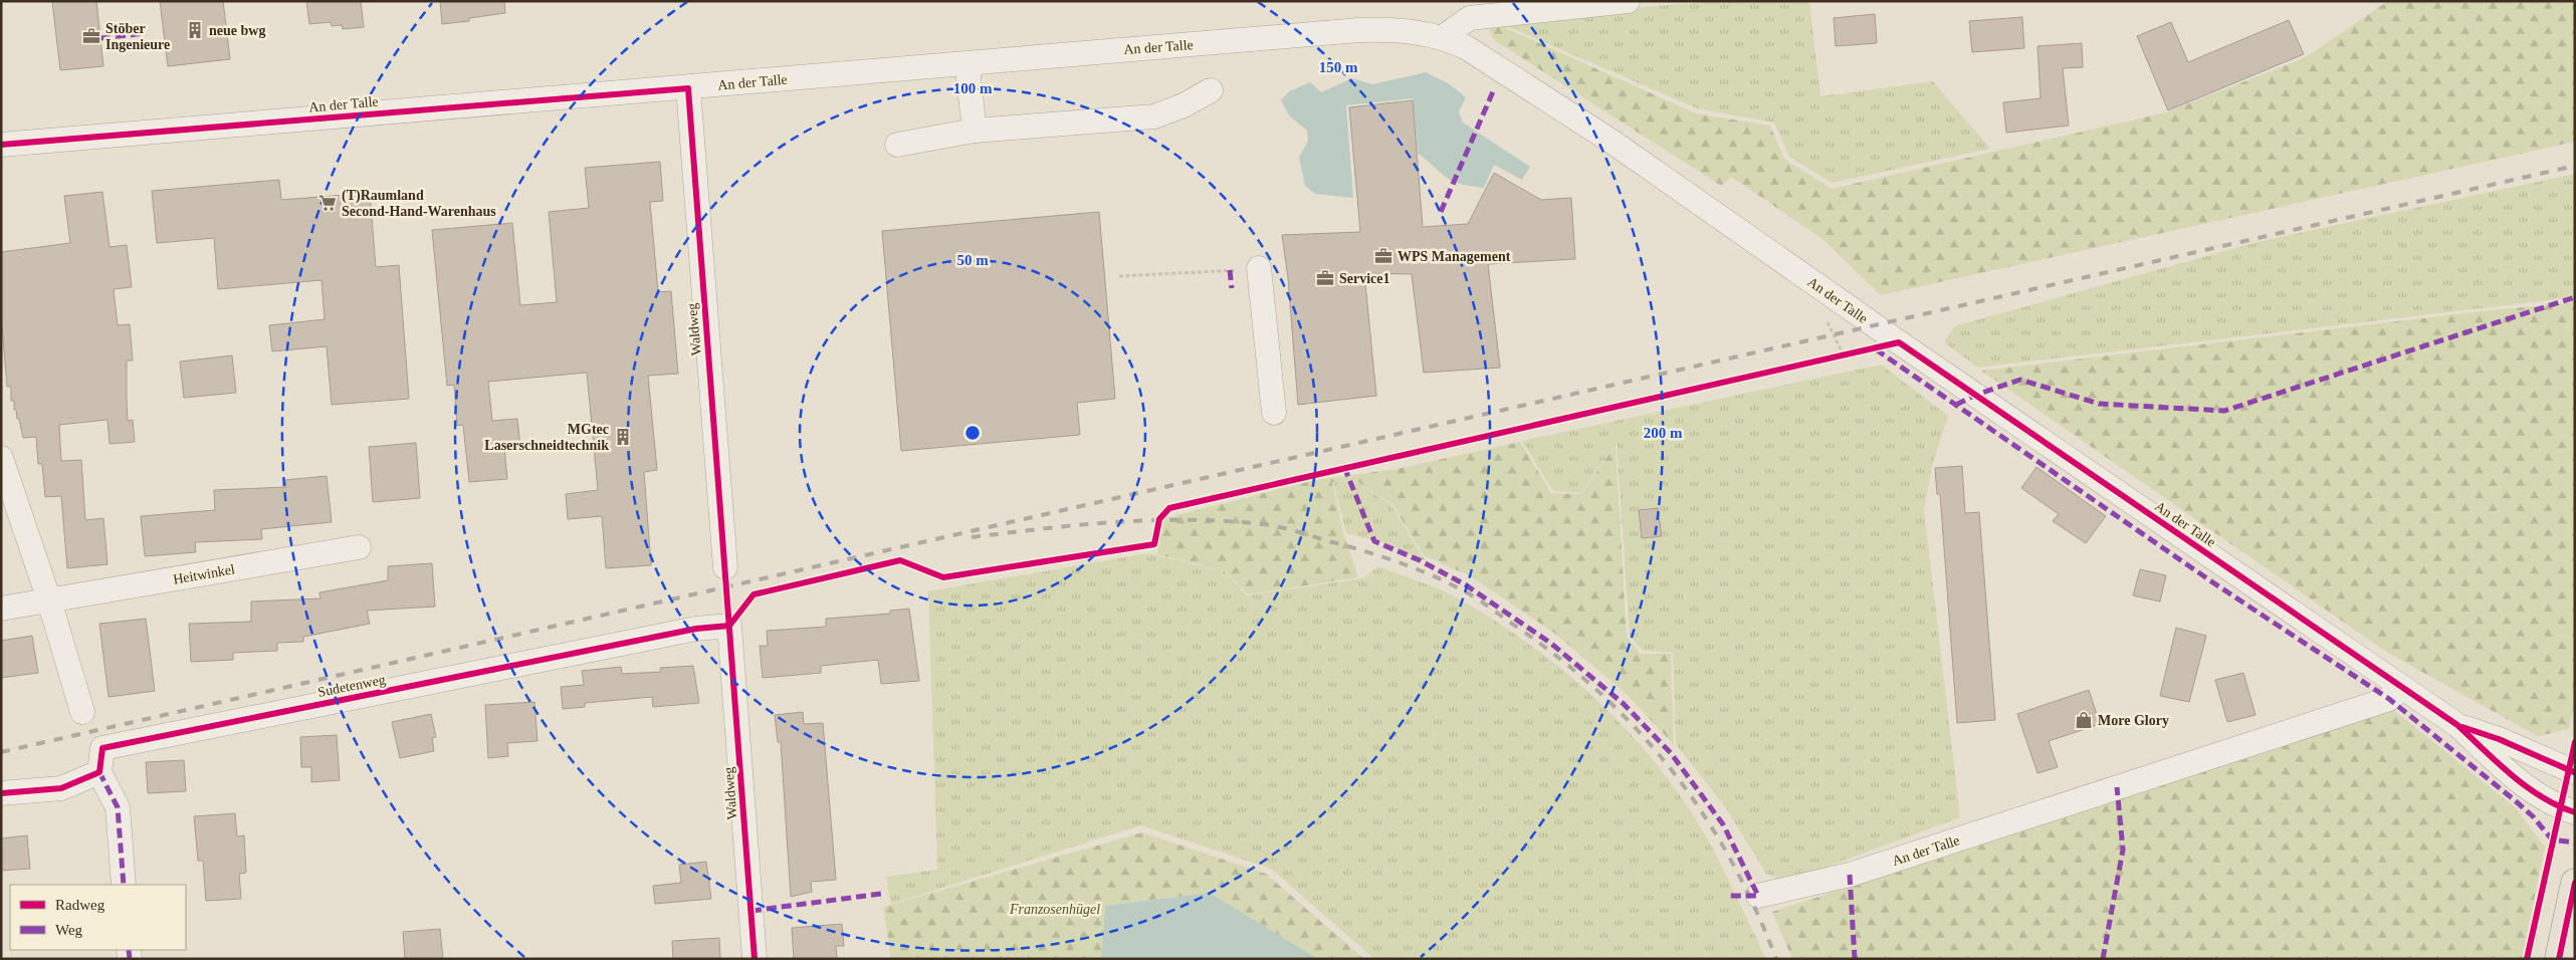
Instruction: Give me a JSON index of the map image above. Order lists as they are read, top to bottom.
{
  "streets": {
    "street": [
      "An der Talle",
      "Waldweg",
      "Heitwinkel",
      "Sudetenweg"
    ]
  },
  "crossings": [
    ["An der Talle", "Waldweg"],
    ["Waldweg", "Sudetenweg"]
  ],
  "parks": ["Franzosenhügel"],
  "places": {
    "building": ["neue bwg", "MGtec Laserschneidtechnik"],
    "office": ["Stöber Ingenieure", "WPS Management", "Service1"],
    "supermarket": ["(T)Raumland Second-Hand-Warenhaus"],
    "shop": ["More Glory"]
  },
  "legend": ["Radweg", "Weg"],
  "rings": [
    "150 m",
    "100 m",
    "50 m",
    "200 m"
  ]
}
